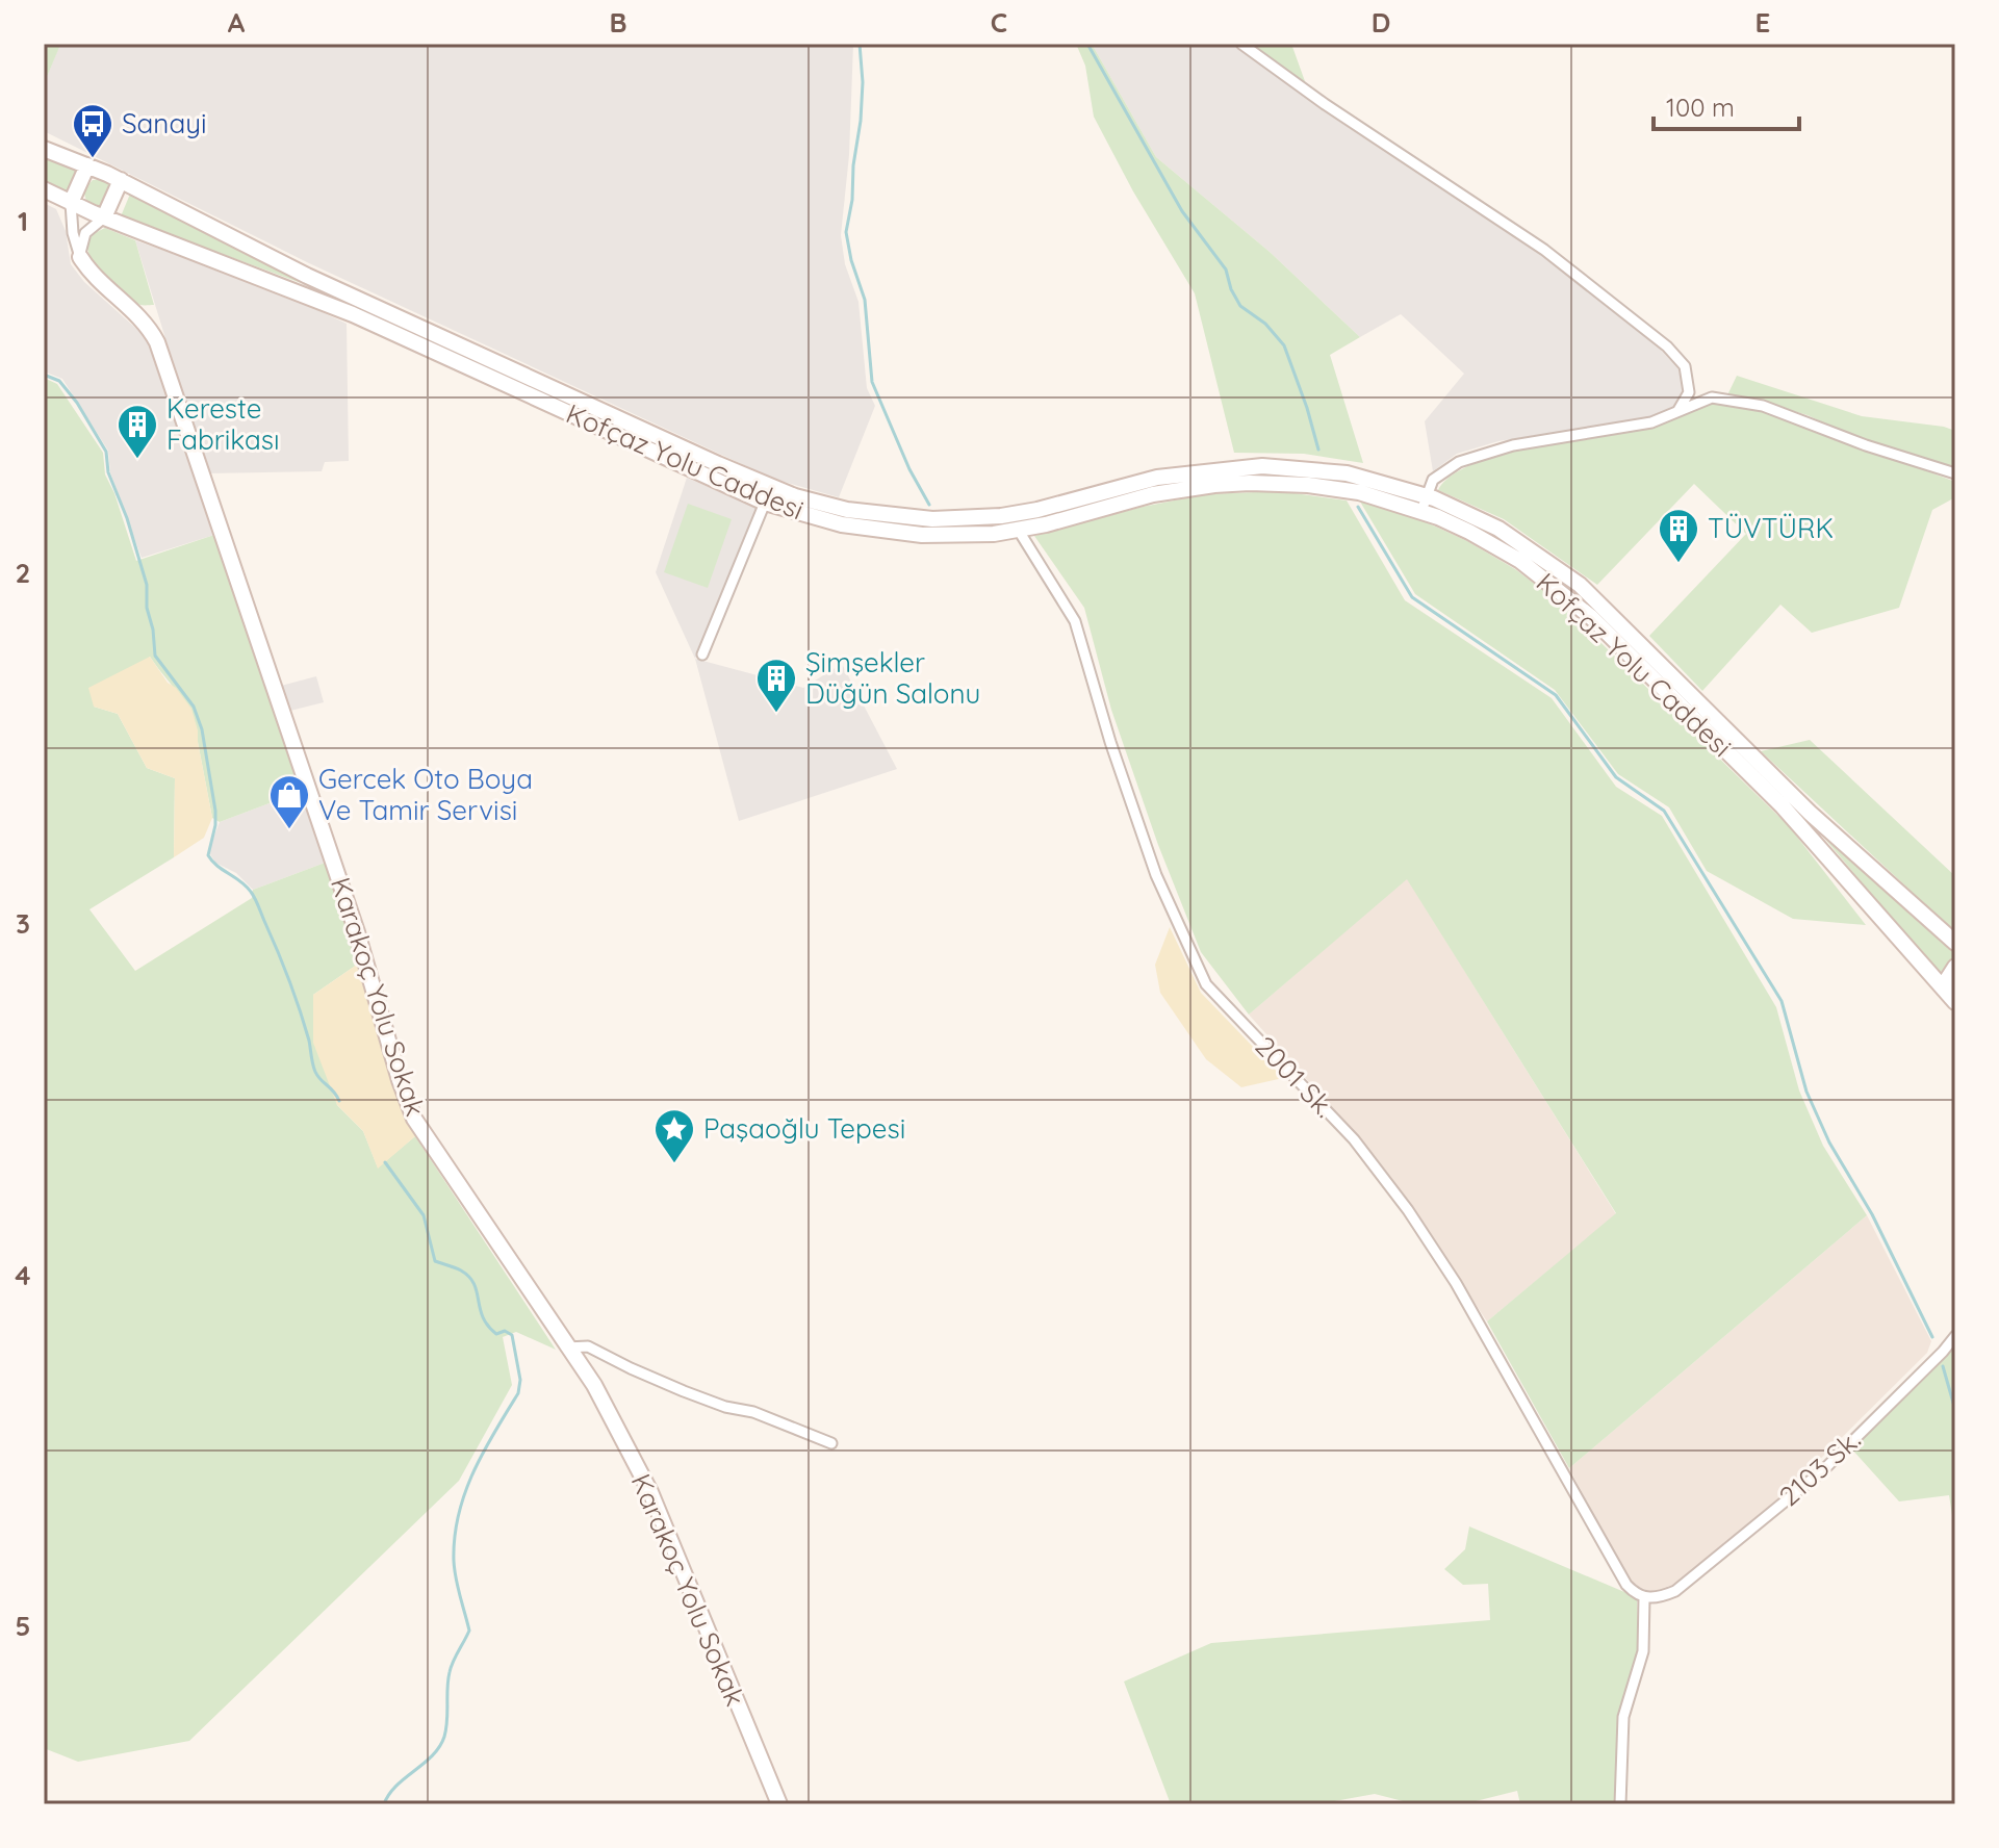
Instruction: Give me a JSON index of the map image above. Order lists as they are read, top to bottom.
{
  "streets": {
    "main road": ["Kofçaz Yolu Caddesi", "Karakoç Yolu Sokak"],
    "street": ["2001 Sk.", "2103 Sk."]
  },
  "crossings": [
    ["Kofçaz Yolu Caddesi", "Karakoç Yolu Sokak"],
    ["Kofçaz Yolu Caddesi", "2001 Sk."],
    ["2001 Sk.", "2103 Sk."]
  ],
  "places": {
    "bus stop": ["Sanayi"],
    "building": ["Kereste Fabrikası", "TÜVTÜRK", "Şimşekler Düğün Salonu"],
    "shop": ["Gercek Oto Boya Ve Tamir Servisi"],
    "place": ["Paşaoğlu Tepesi"]
  },
  "scale_bar": "100 m",
  "grid": {
    "columns": [
      "A",
      "B",
      "C",
      "D",
      "E"
    ],
    "rows": [
      "1",
      "2",
      "3",
      "4",
      "5"
    ]
  }
}
